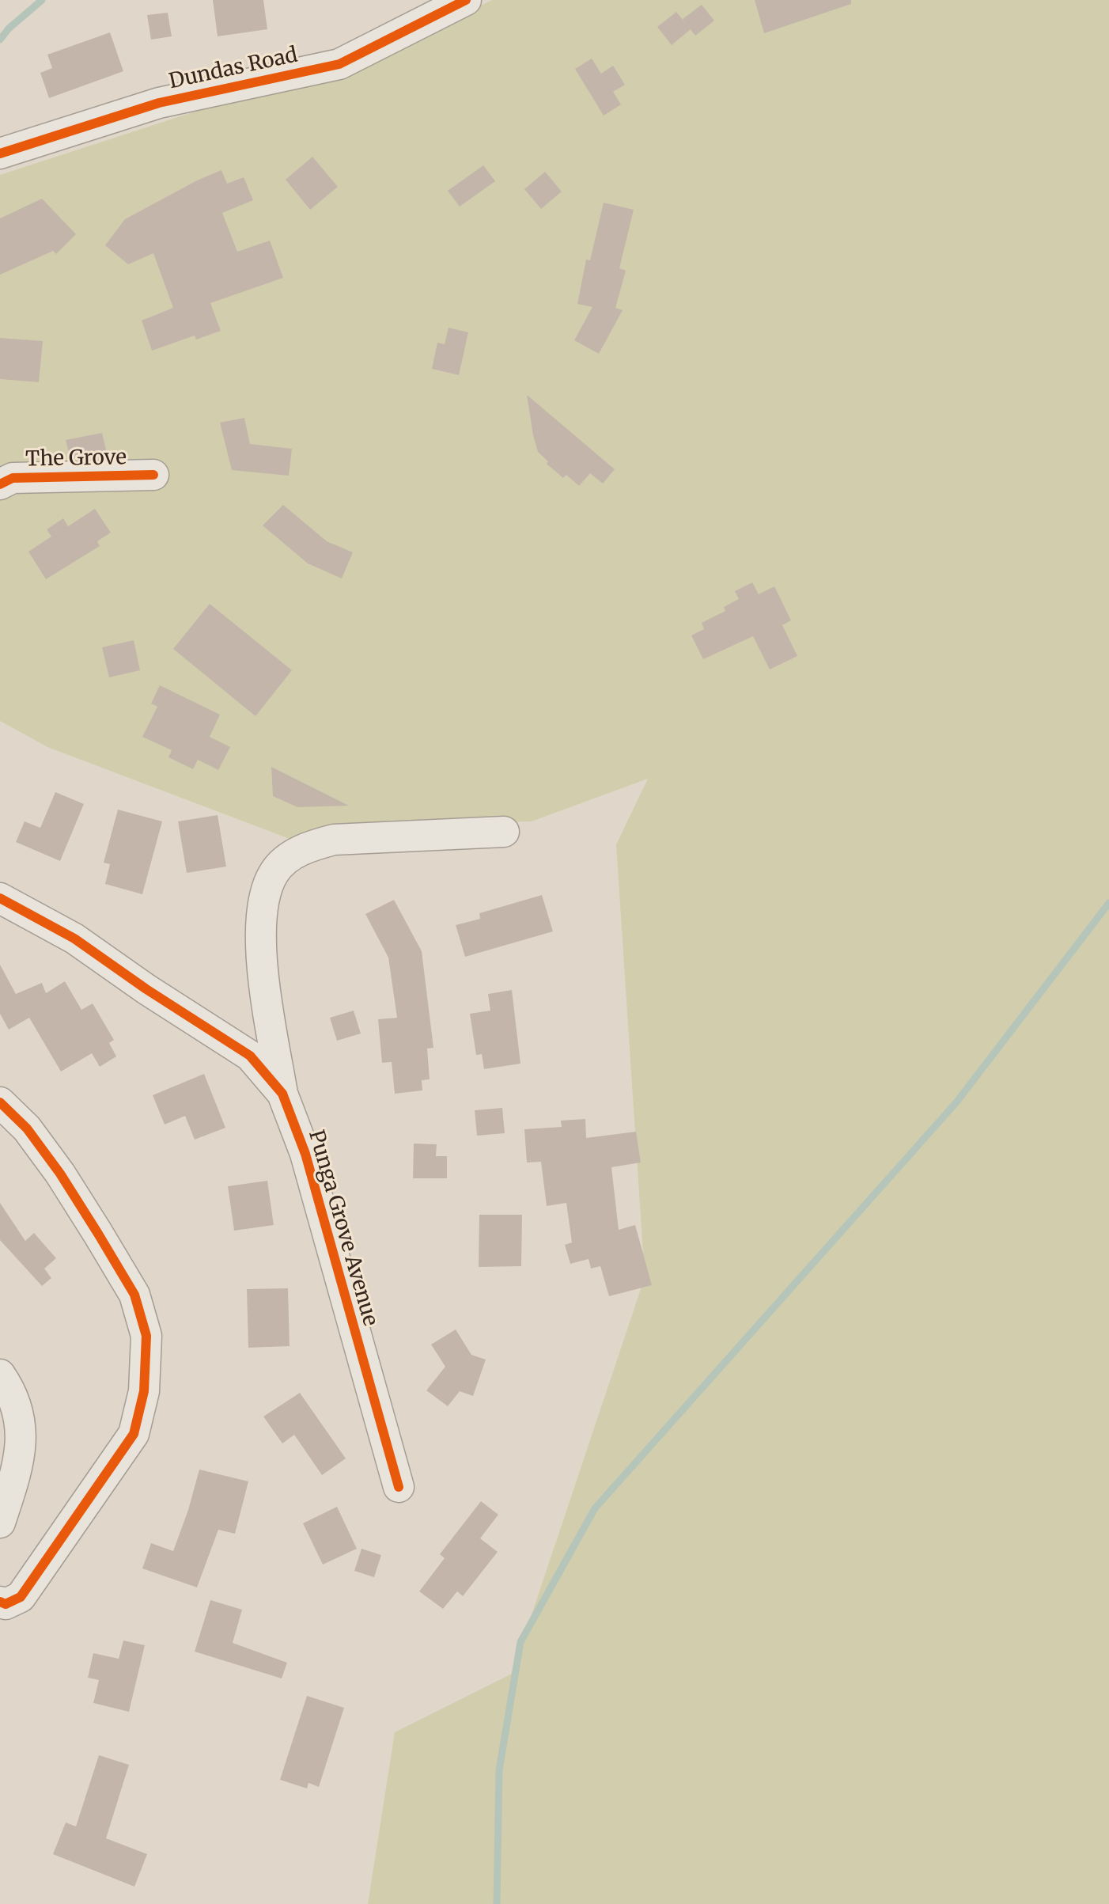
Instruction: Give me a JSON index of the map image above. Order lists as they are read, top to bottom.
{
  "streets": {
    "street": ["Dundas Road", "The Grove", "Punga Grove Avenue"]
  }
}
